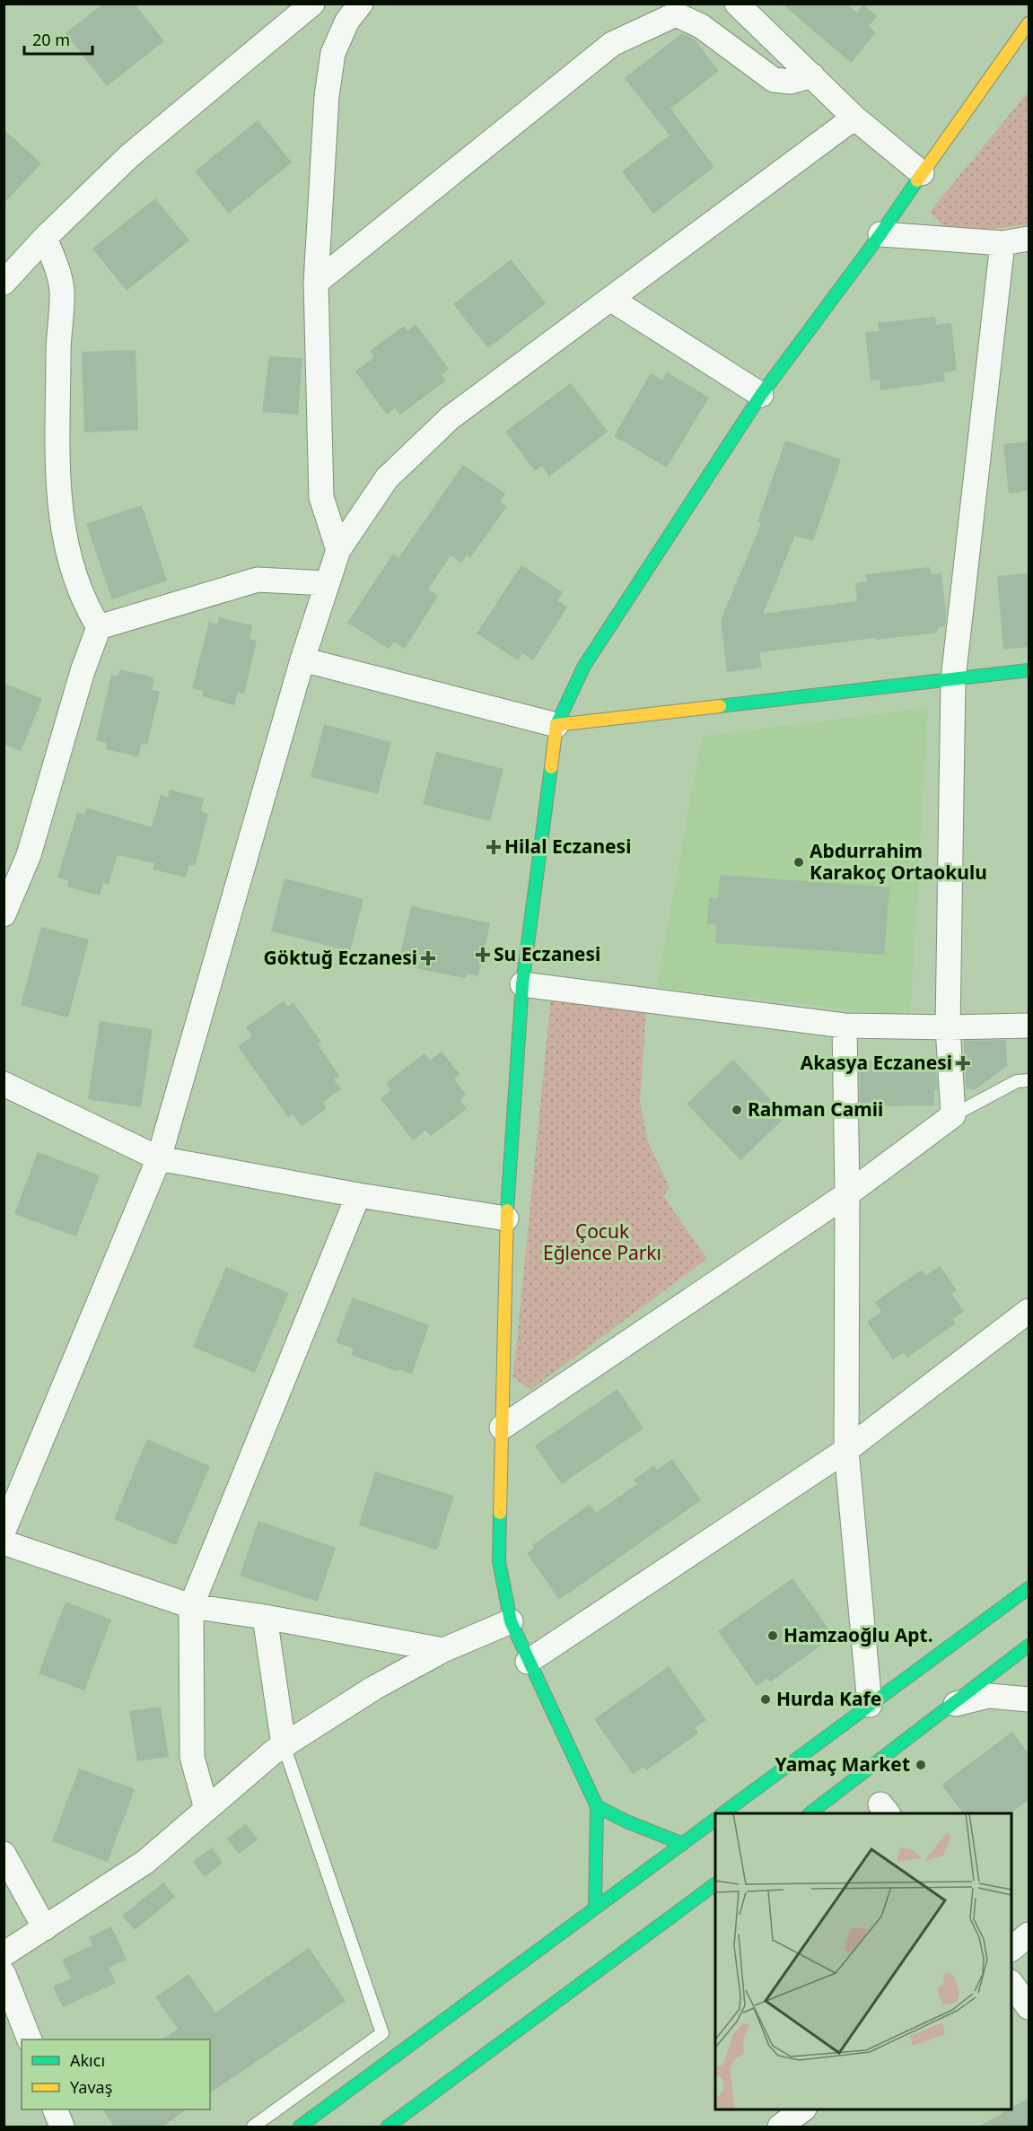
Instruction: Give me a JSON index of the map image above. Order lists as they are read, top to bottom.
{
  "parks": ["Çocuk Eğlence Parkı"],
  "places": {
    "health": [
      "Hilal Eczanesi",
      "Su Eczanesi",
      "Göktuğ Eczanesi",
      "Akasya Eczanesi"
    ],
    "other": [
      "Abdurrahim Karakoç Ortaokulu",
      "Rahman Camii",
      "Hamzaoğlu Apt.",
      "Hurda Kafe",
      "Yamaç Market"
    ]
  },
  "legend": ["Akıcı", "Yavaş"],
  "scale_bar": "20 m"
}
